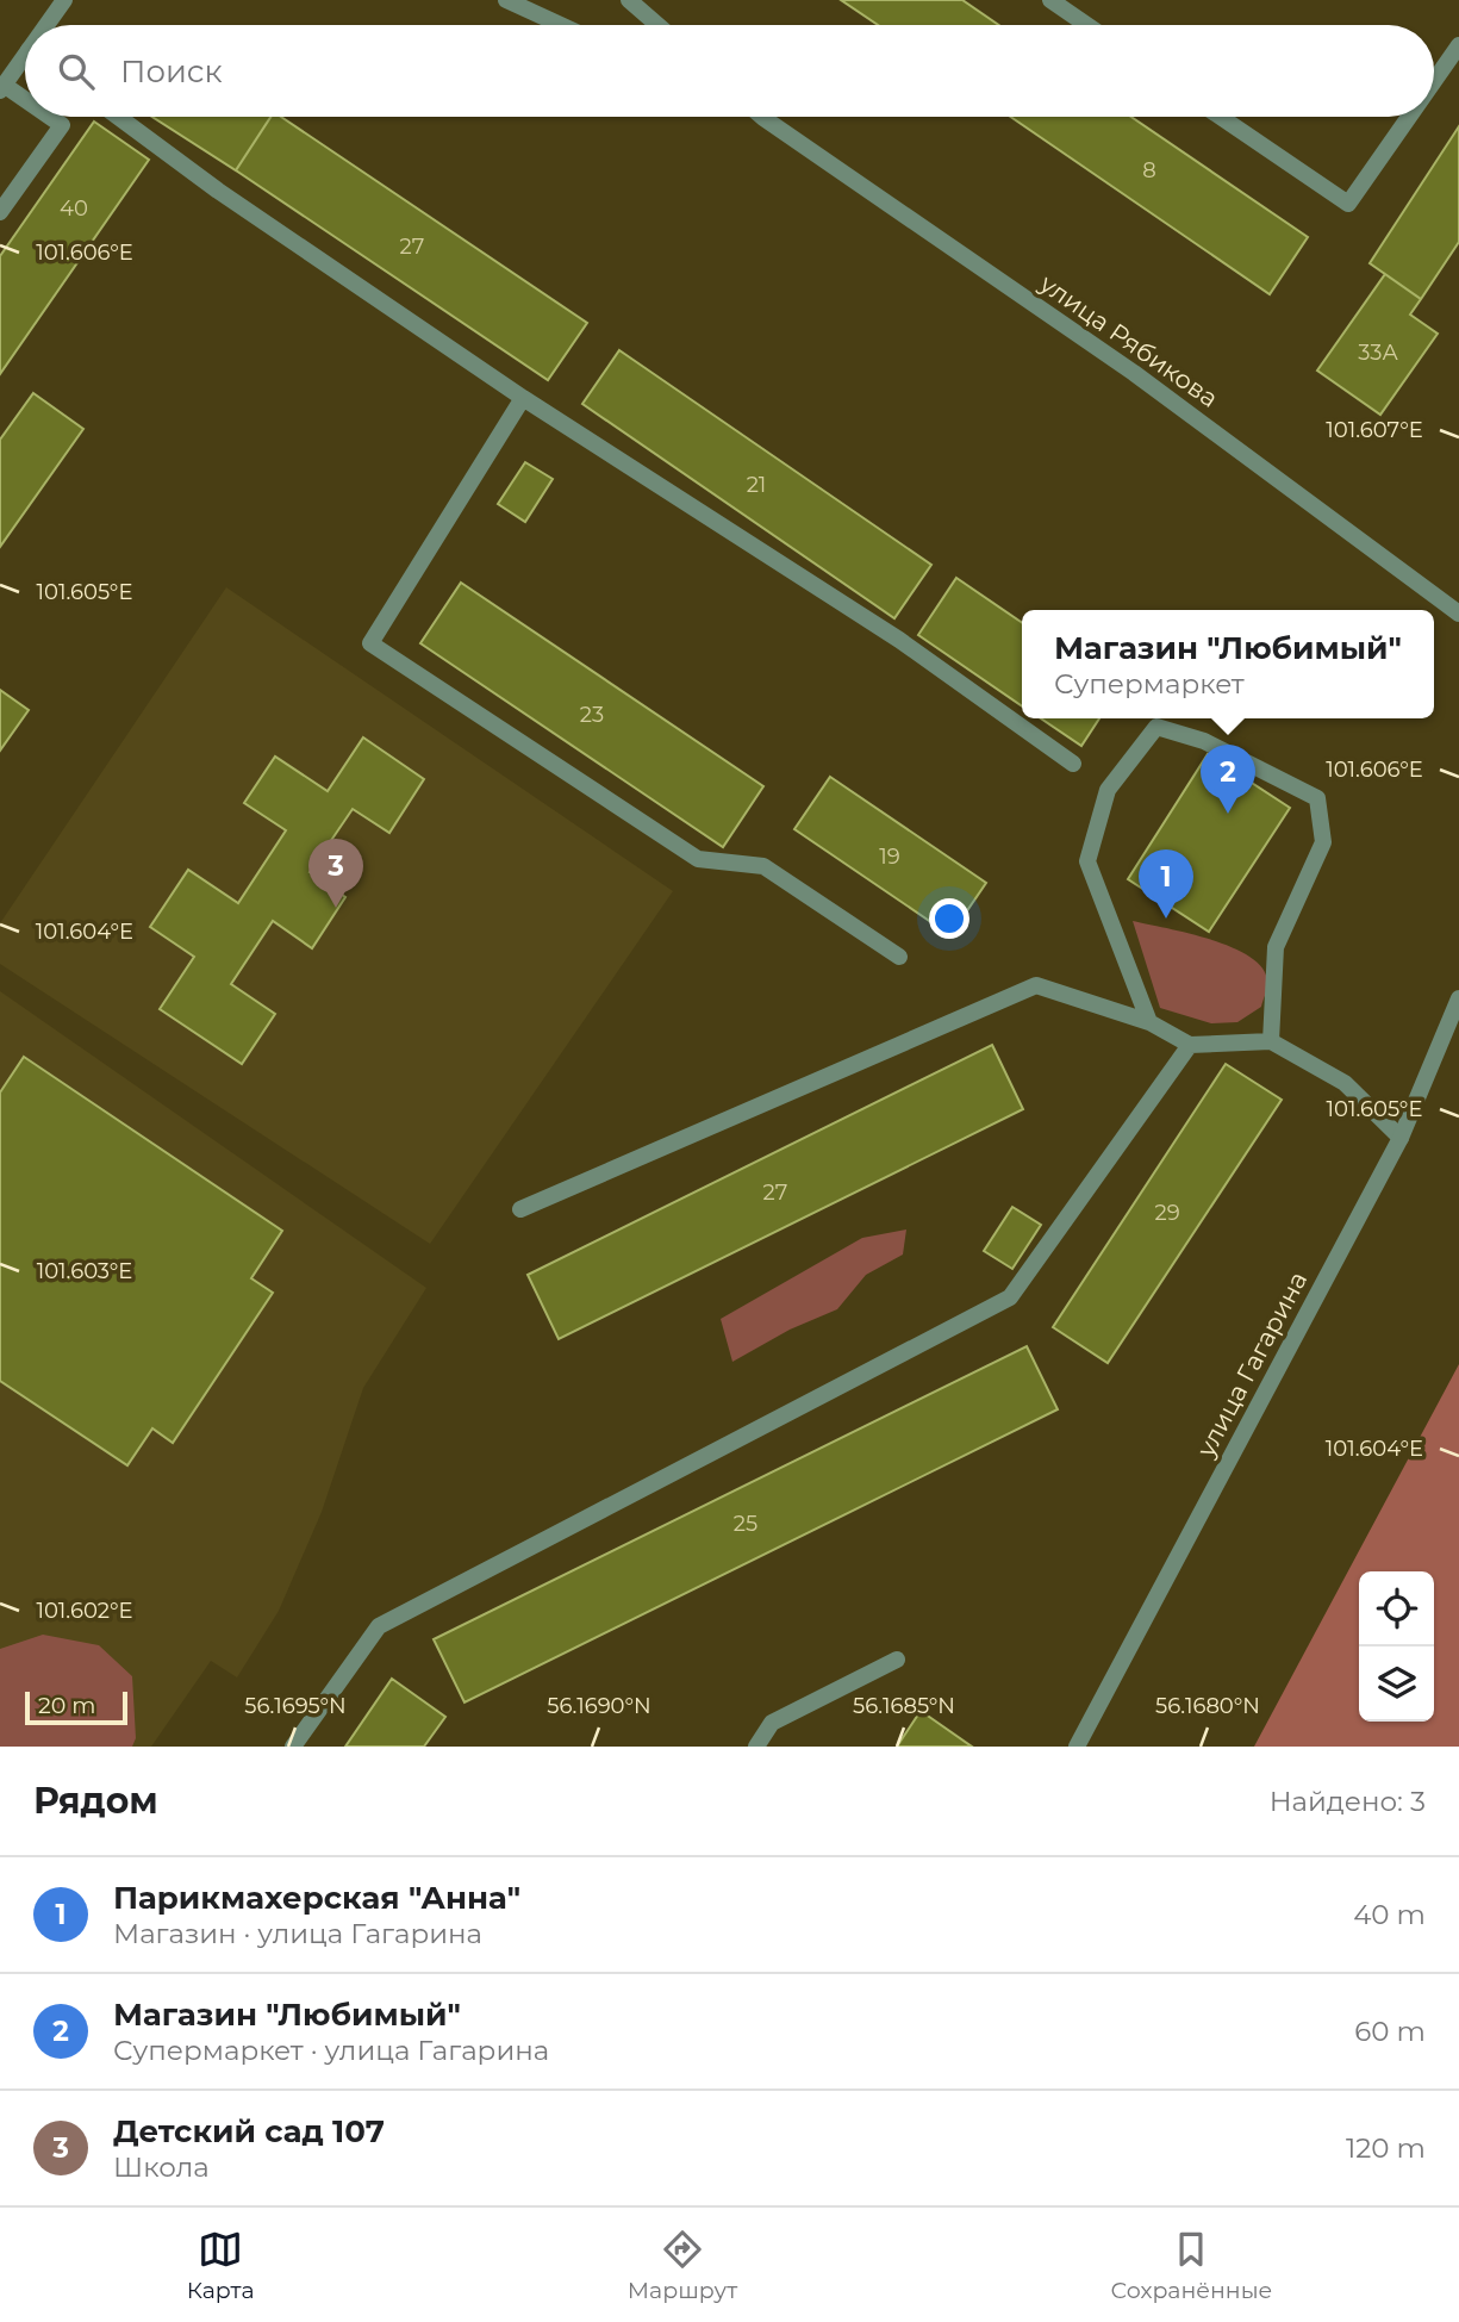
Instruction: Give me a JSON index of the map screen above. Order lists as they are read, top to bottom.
{
  "streets": {
    "street": ["улица Рябикова", "улица Гагарина"]
  },
  "house_numbers": [
    "8",
    "40",
    "27",
    "33А",
    "21",
    "23",
    "19",
    "27",
    "29",
    "25"
  ],
  "scale_bar": "20 m",
  "page": {
    "search": "Поиск",
    "popup": ["Магазин \"Любимый\"", "Супермаркет"],
    "pins": ["2", "3", "1"],
    "scale": "20 m",
    "heading": ["Рядом", "Найдено: 3"],
    "list": [
      {
        "mark": "1",
        "name": "Парикмахерская \"Анна\"",
        "note": "Магазин · улица Гагарина",
        "value": "40 m"
      },
      {
        "mark": "2",
        "name": "Магазин \"Любимый\"",
        "note": "Супермаркет · улица Гагарина",
        "value": "60 m"
      },
      {
        "mark": "3",
        "name": "Детский сад 107",
        "note": "Школа",
        "value": "120 m"
      }
    ],
    "nav": ["Карта", "Маршрут", "Сохранённые"]
  },
  "coordinates": [
    "101.606°E",
    "101.607°E",
    "101.605°E",
    "101.604°E",
    "101.603°E",
    "101.602°E",
    "56.1695°N",
    "56.1690°N",
    "56.1685°N",
    "56.1680°N"
  ]
}
